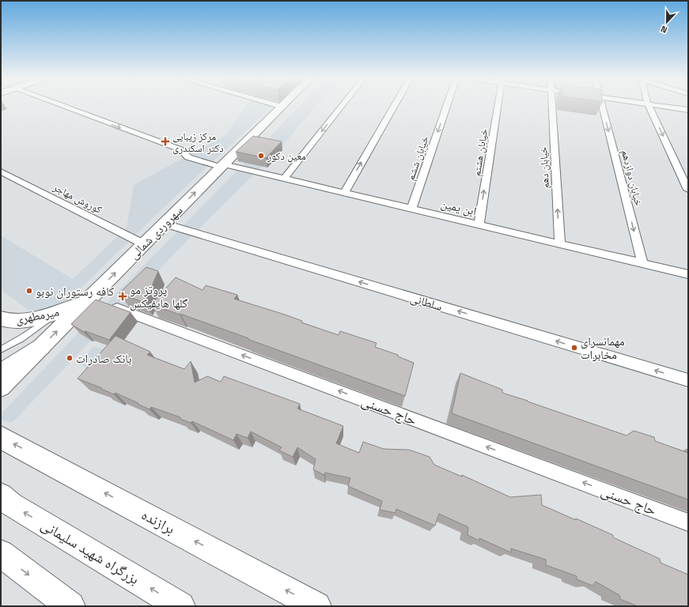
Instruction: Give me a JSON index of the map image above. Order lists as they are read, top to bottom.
{
  "streets": {
    "main road": [
      "سهروردی شمالی",
      "میرمطهری",
      "برازنده",
      "بزرگراه شهید سلیمانی"
    ],
    "street": [
      "خیابان هشتم",
      "خیابان ششم",
      "خیابان دهم",
      "خیابان دوازدهم",
      "کوروش مهاجر",
      "ابن یمین",
      "سلطانی",
      "حاج حسنی"
    ]
  },
  "crossings": [
    ["خیابان هشتم", "ابن یمین"],
    ["خیابان ششم", "ابن یمین"],
    ["خیابان دهم", "ابن یمین"],
    ["خیابان دوازدهم", "ابن یمین"],
    ["کوروش مهاجر", "سهروردی شمالی"],
    ["ابن یمین", "سهروردی شمالی"],
    ["سهروردی شمالی", "سلطانی"],
    ["سهروردی شمالی", "میرمطهری"],
    ["سهروردی شمالی", "حاج حسنی"],
    ["میرمطهری", "حاج حسنی"]
  ],
  "one_way": [
    "خیابان هشتم",
    "خیابان دهم",
    "سهروردی شمالی",
    "سلطانی",
    "حاج حسنی",
    "برازنده"
  ],
  "places": {
    "health": ["مرکز زیبایی دکتر اسکندری", "پروتز مو گلها هایفیکس"],
    "other": [
      "معین دکور",
      "کافه رستوران نوبو",
      "مهمانسرای مخابرات",
      "بانک صادرات"
    ]
  },
  "north": "bottom"
}
